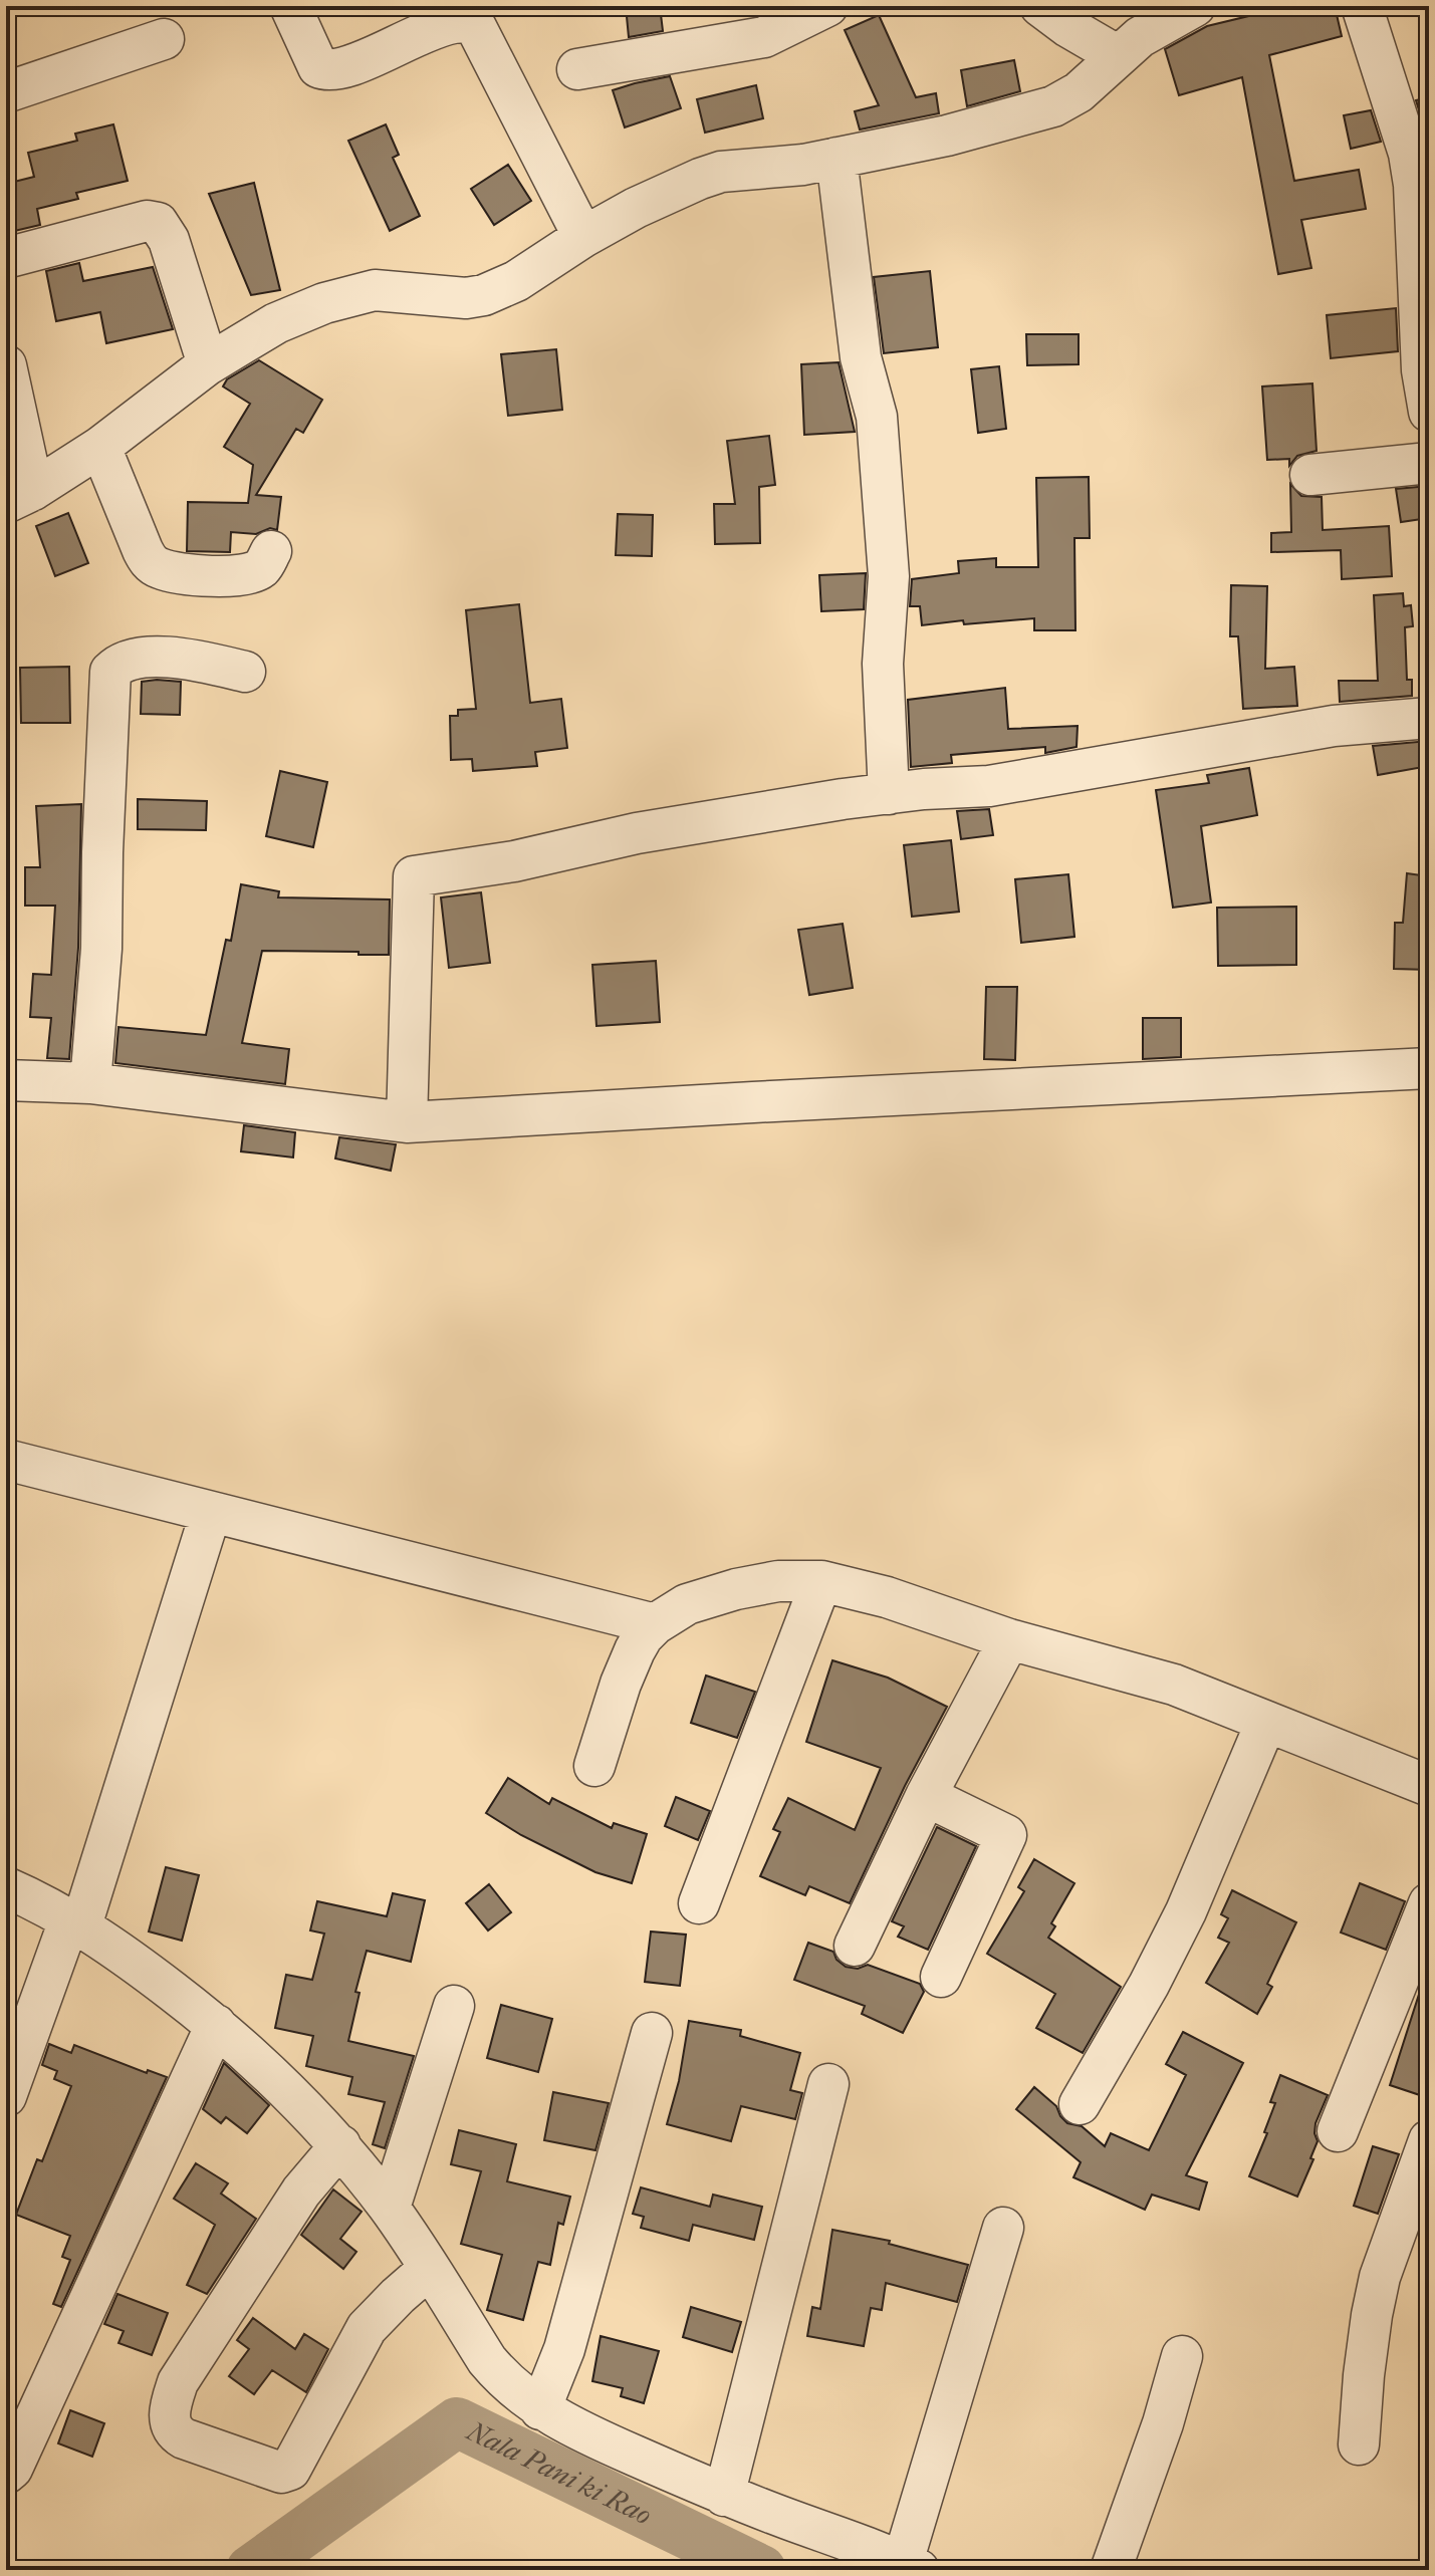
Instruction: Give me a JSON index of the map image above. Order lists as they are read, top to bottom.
{
  "water": ["Nala Pani ki Rao"]
}
